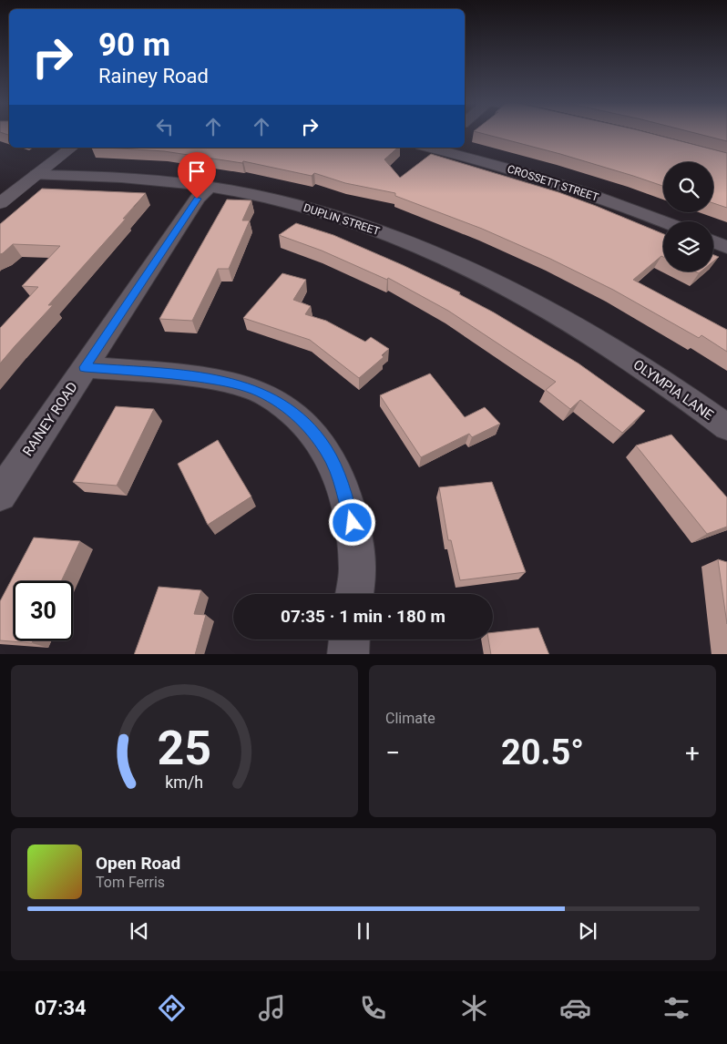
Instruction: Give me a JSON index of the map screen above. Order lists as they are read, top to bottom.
{
  "streets": {
    "street": [
      "CROSSETT STREET",
      "DUPLIN STREET",
      "OLYMPIA LANE",
      "RAINEY ROAD"
    ]
  },
  "crossings": [
    ["DUPLIN STREET", "OLYMPIA LANE"],
    ["DUPLIN STREET", "RAINEY ROAD"]
  ],
  "page": {
    "turn": ["90 m", "Rainey Road"],
    "limit": "30",
    "trip": "07:35 · 1 min · 180 m",
    "tile": "Climate",
    "heat": ["−", "20.5°", "+"],
    "song": ["Open Road", "Tom Ferris"],
    "tabs": "07:34",
    "gauge": ["25", "km/h"]
  }
}
